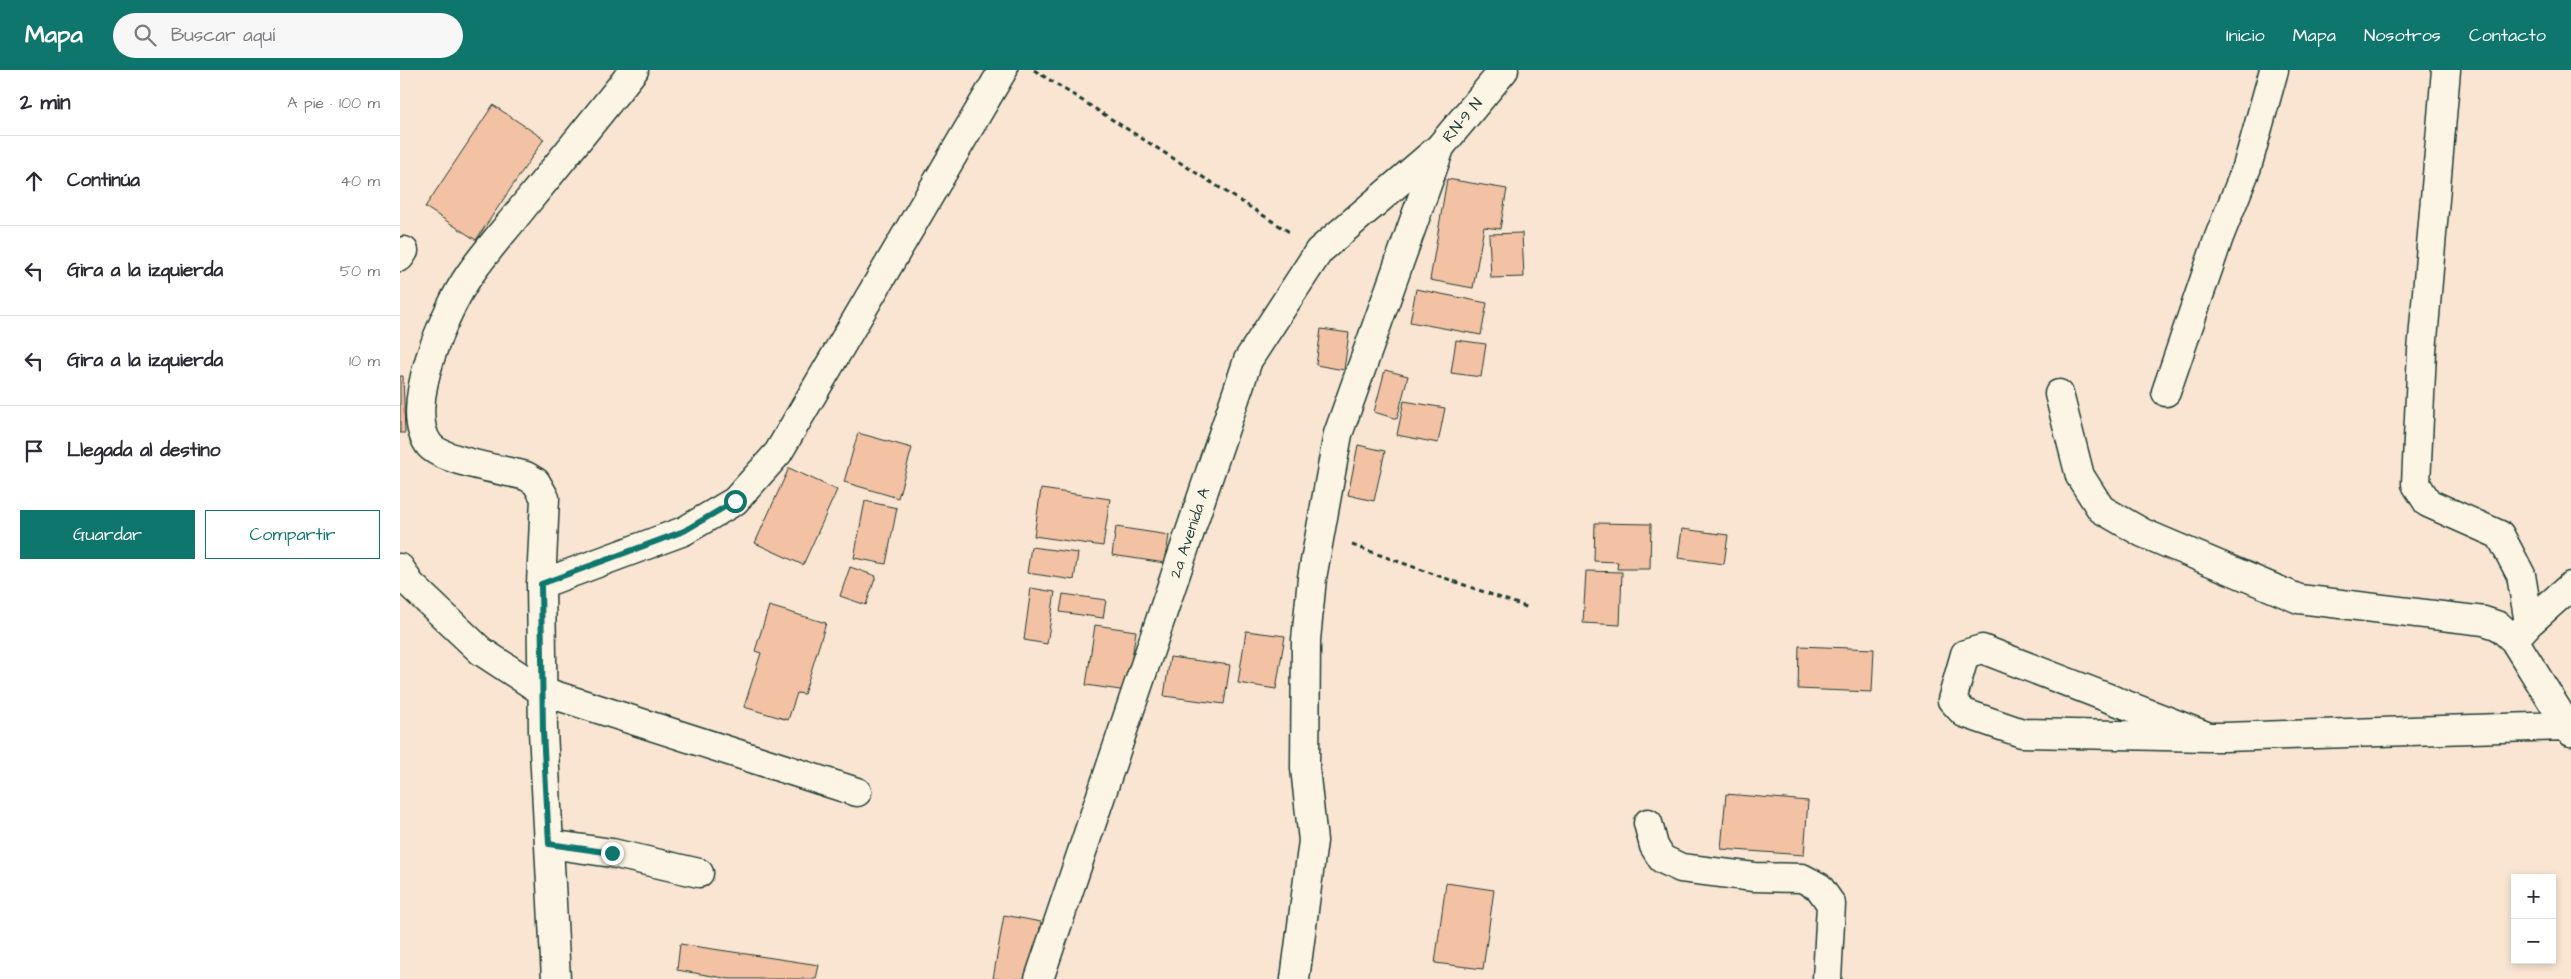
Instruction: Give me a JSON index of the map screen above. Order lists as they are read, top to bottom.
{
  "streets": {
    "street": ["RN-9 N", "2a Avenida A"]
  },
  "crossings": [
    ["RN-9 N", "2a Avenida A"]
  ],
  "page": {
    "header": "Mapa",
    "search": "Buscar aquí",
    "nav": [
      "Inicio",
      "Mapa",
      "Nosotros",
      "Contacto"
    ],
    "heading": ["2 min", "A pie · 100 m"],
    "list": [
      ["Continúa", "40 m"],
      ["Gira a la izquierda", "50 m"],
      ["Gira a la izquierda", "10 m"],
      "Llegada al destino"
    ],
    "buttons": ["Guardar", "Compartir"],
    "map_buttons": ["+", "−"]
  }
}
